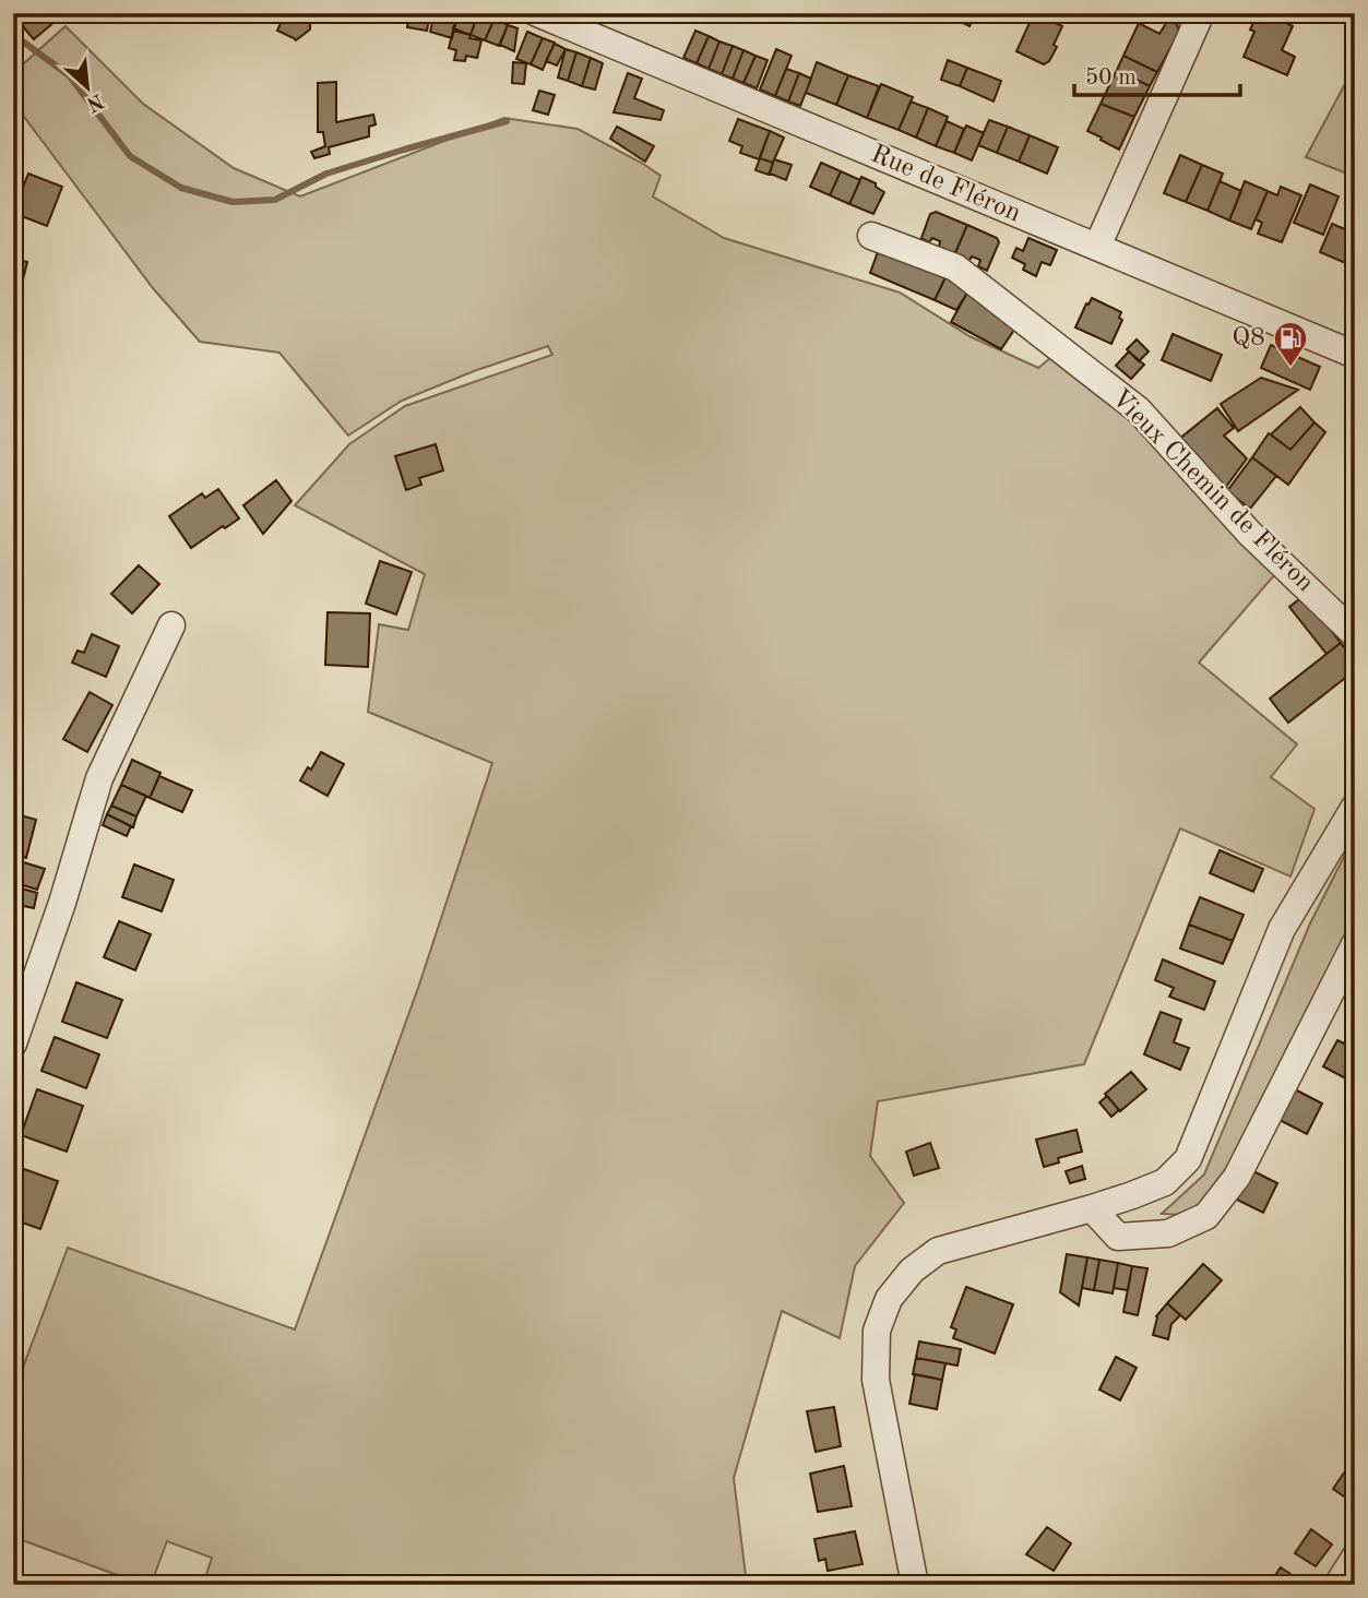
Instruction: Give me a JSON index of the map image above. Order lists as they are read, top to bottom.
{
  "streets": {
    "street": ["Rue de Fléron", "Vieux Chemin de Fléron"]
  },
  "places": {
    "fuel station": ["Q8"]
  },
  "scale_bar": "50 m",
  "north": "bottom right"
}
